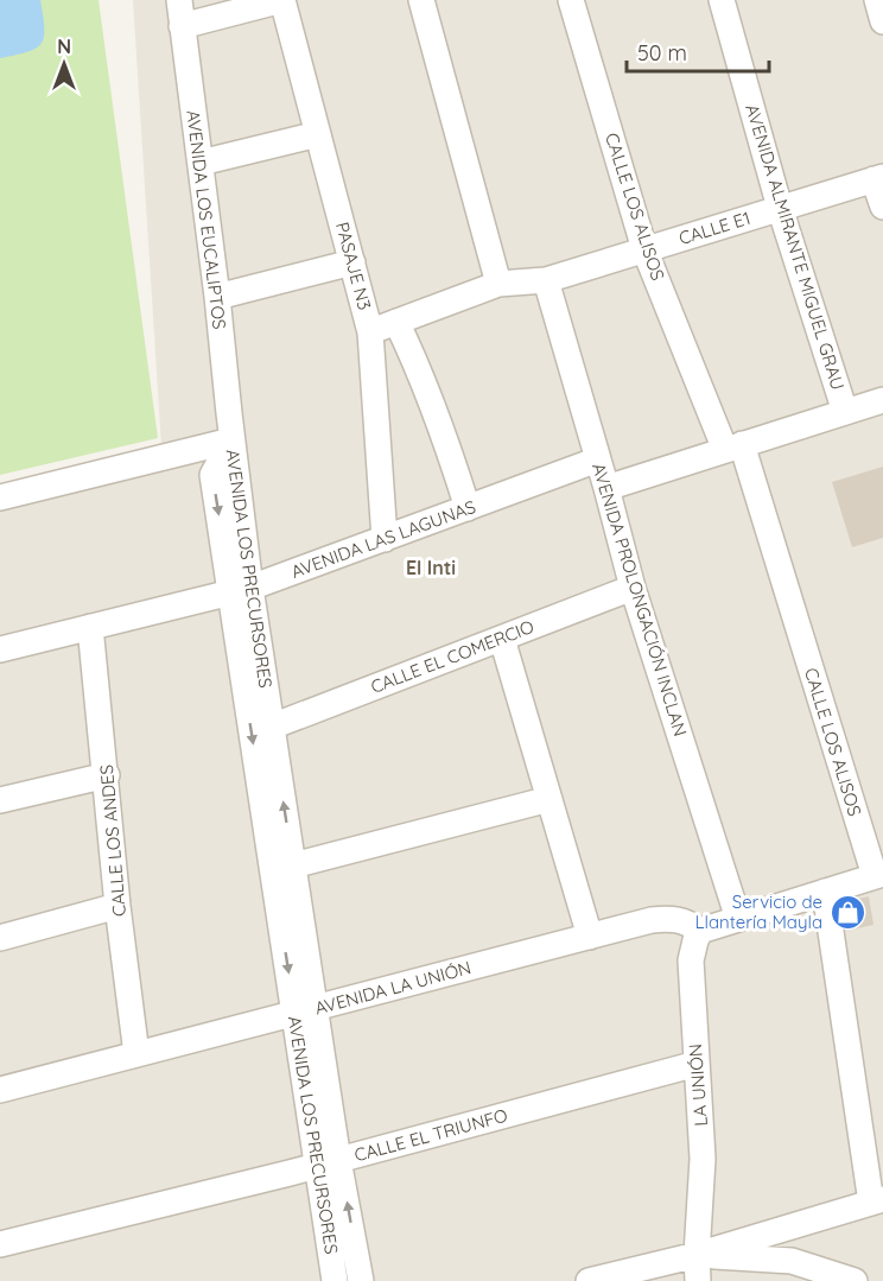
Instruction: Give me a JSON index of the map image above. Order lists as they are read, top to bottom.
{
  "streets": {
    "street": [
      "CALLE LOS ALISOS",
      "AVENIDA LOS EUCALIPTOS",
      "CALLE E1",
      "AVENIDA ALMIRANTE MIGUEL GRAU",
      "PASAJE N3",
      "AVENIDA LAS LAGUNAS",
      "AVENIDA LOS PRECURSORES",
      "AVENIDA PROLONGACIÓN INCLAN",
      "CALLE EL COMERCIO",
      "CALLE LOS ANDES",
      "AVENIDA LA UNIÓN",
      "LA UNIÓN",
      "CALLE EL TRIUNFO"
    ]
  },
  "crossings": [
    ["CALLE LOS ALISOS", "CALLE E1"],
    ["AVENIDA LOS EUCALIPTOS", "AVENIDA LOS PRECURSORES"],
    ["CALLE E1", "AVENIDA ALMIRANTE MIGUEL GRAU"],
    ["CALLE E1", "PASAJE N3"],
    ["CALLE E1", "AVENIDA PROLONGACIÓN INCLAN"],
    ["PASAJE N3", "AVENIDA LAS LAGUNAS"],
    ["AVENIDA LAS LAGUNAS", "AVENIDA LOS PRECURSORES"],
    ["AVENIDA LAS LAGUNAS", "AVENIDA PROLONGACIÓN INCLAN"],
    ["AVENIDA LAS LAGUNAS", "CALLE LOS ANDES"],
    ["AVENIDA LOS PRECURSORES", "CALLE EL COMERCIO"],
    ["AVENIDA LOS PRECURSORES", "AVENIDA LA UNIÓN"],
    ["AVENIDA LOS PRECURSORES", "CALLE EL TRIUNFO"],
    ["AVENIDA PROLONGACIÓN INCLAN", "CALLE EL COMERCIO"],
    ["CALLE LOS ANDES", "AVENIDA LA UNIÓN"],
    ["AVENIDA LA UNIÓN", "LA UNIÓN"],
    ["LA UNIÓN", "CALLE EL TRIUNFO"]
  ],
  "districts": ["El Inti"],
  "places": {
    "shop": ["Servicio de Llantería Mayla"]
  },
  "scale_bar": "50 m",
  "north": "top"
}
